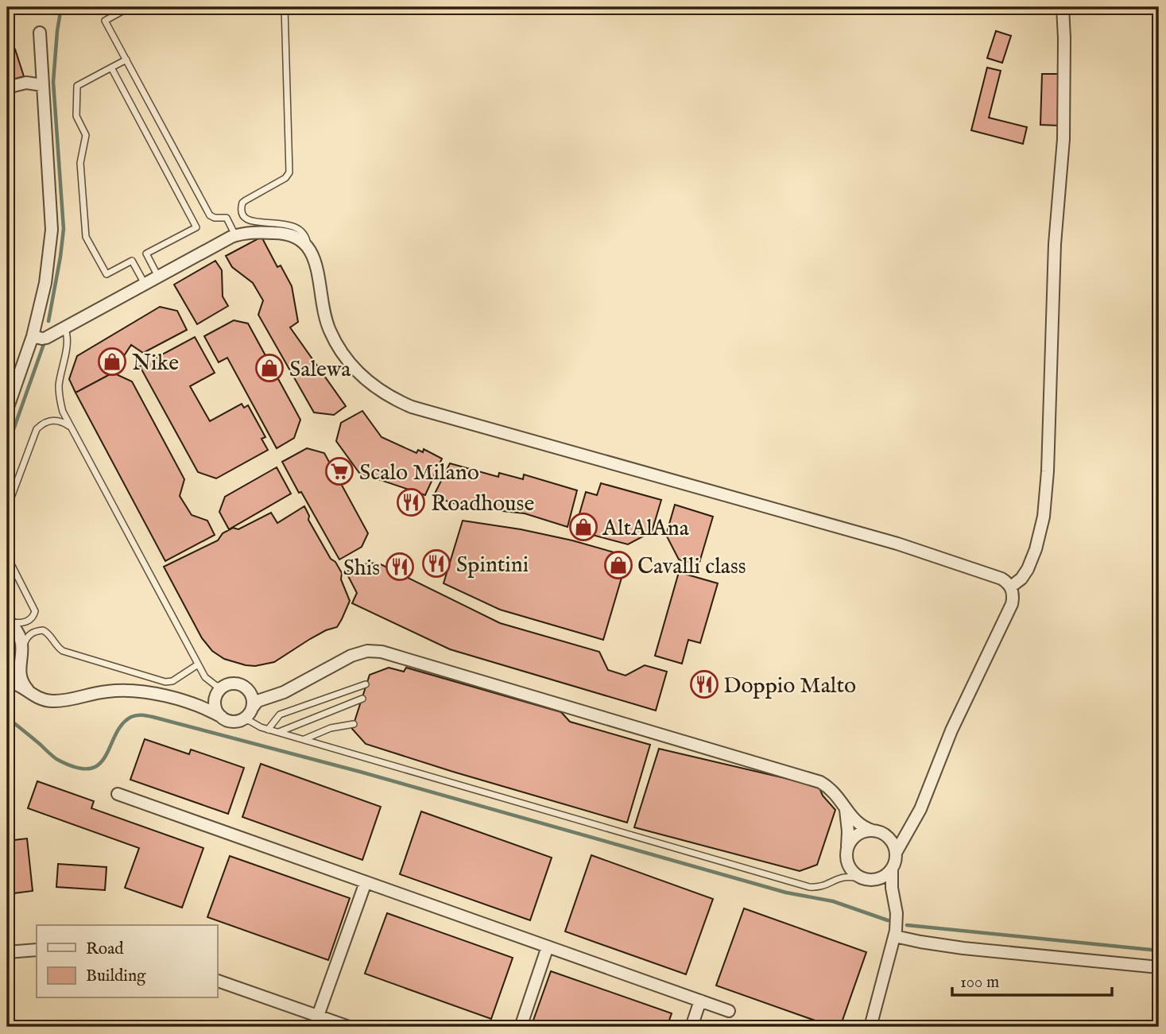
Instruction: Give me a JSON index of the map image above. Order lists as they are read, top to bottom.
{
  "places": {
    "shop": [
      "Nike",
      "Salewa",
      "AltAlAna",
      "Cavalli class"
    ],
    "supermarket": ["Scalo Milano"],
    "restaurant": [
      "Roadhouse",
      "Spintini",
      "Shis",
      "Doppio Malto"
    ]
  },
  "legend": ["Road", "Building"],
  "scale_bar": "100 m"
}
